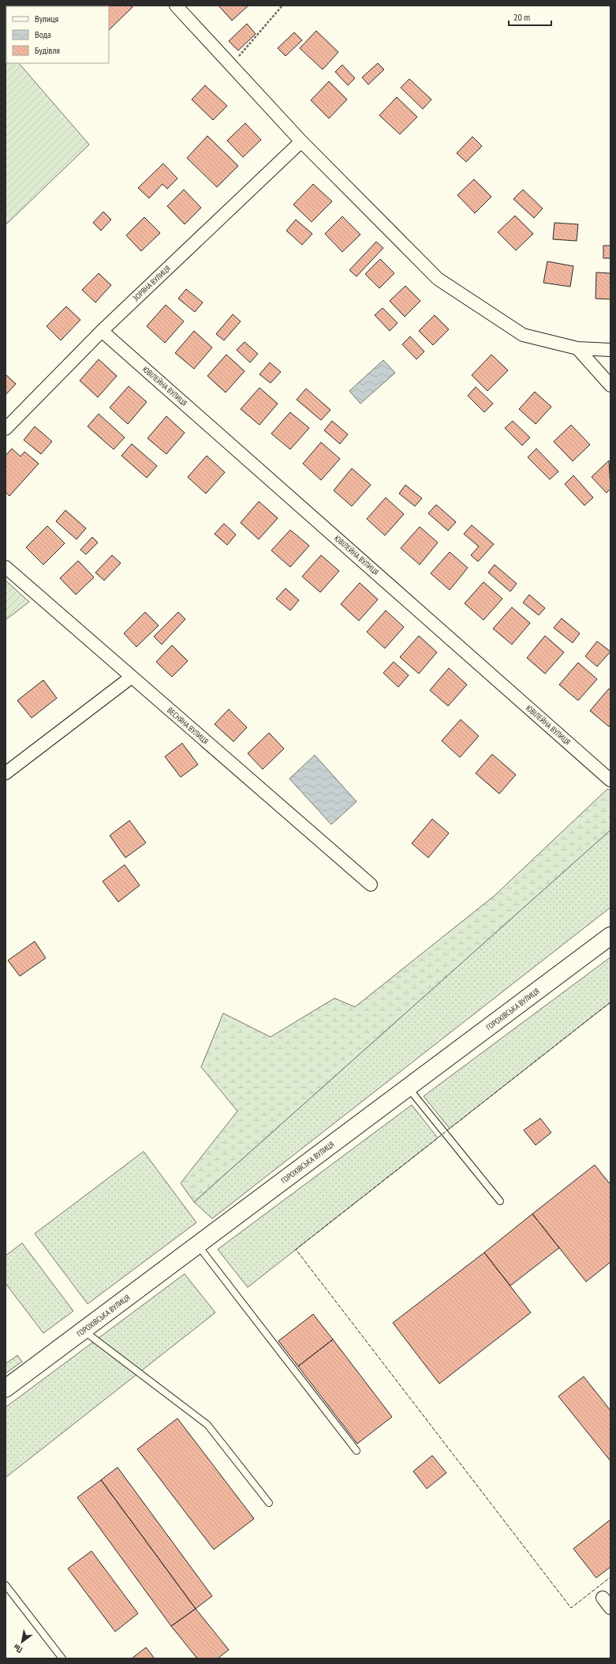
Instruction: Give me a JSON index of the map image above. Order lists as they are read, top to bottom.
{
  "streets": {
    "main road": ["ГОРОХІВСЬКА ВУЛИЦЯ"],
    "street": ["ЗОРЯНА ВУЛИЦЯ", "ЮВІЛЕЙНА ВУЛИЦЯ", "ВЕСНЯНА ВУЛИЦЯ"]
  },
  "crossings": [
    ["ЗОРЯНА ВУЛИЦЯ", "ЮВІЛЕЙНА ВУЛИЦЯ"]
  ],
  "legend": ["Вулиця", "Вода", "Будівля"],
  "scale_bar": "20 m",
  "north": "bottom left"
}
